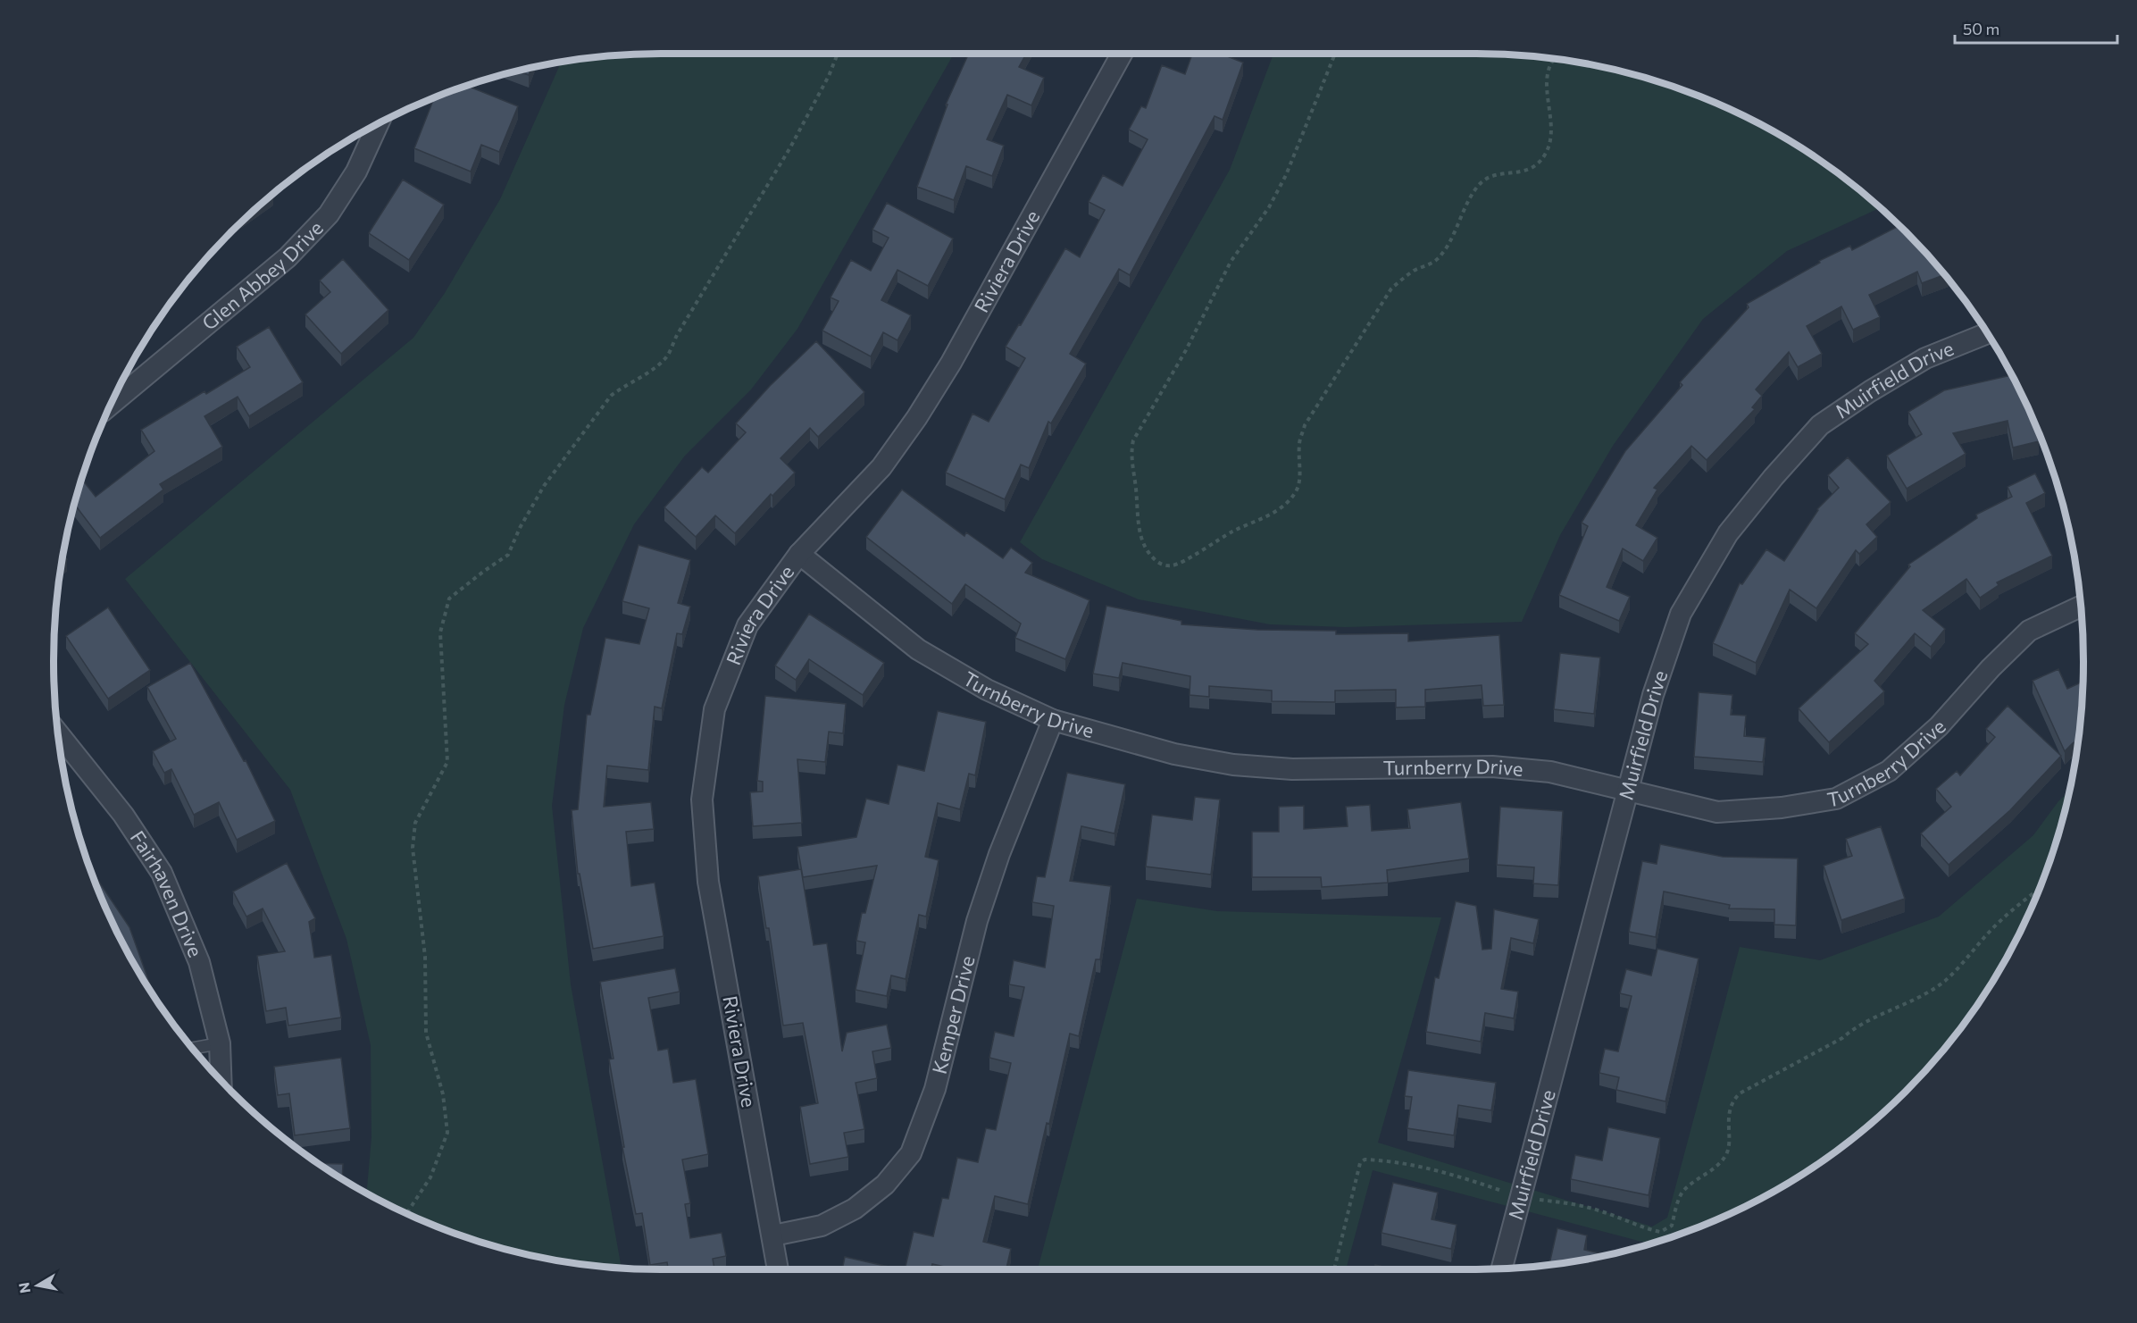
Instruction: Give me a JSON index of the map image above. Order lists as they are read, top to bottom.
{
  "streets": {
    "street": [
      "Riviera Drive",
      "Glen Abbey Drive",
      "Muirfield Drive",
      "Turnberry Drive",
      "Fairhaven Drive",
      "Kemper Drive"
    ]
  },
  "crossings": [
    ["Riviera Drive", "Turnberry Drive"],
    ["Riviera Drive", "Kemper Drive"],
    ["Muirfield Drive", "Turnberry Drive"],
    ["Turnberry Drive", "Kemper Drive"]
  ],
  "scale_bar": "50 m",
  "north": "left"
}
